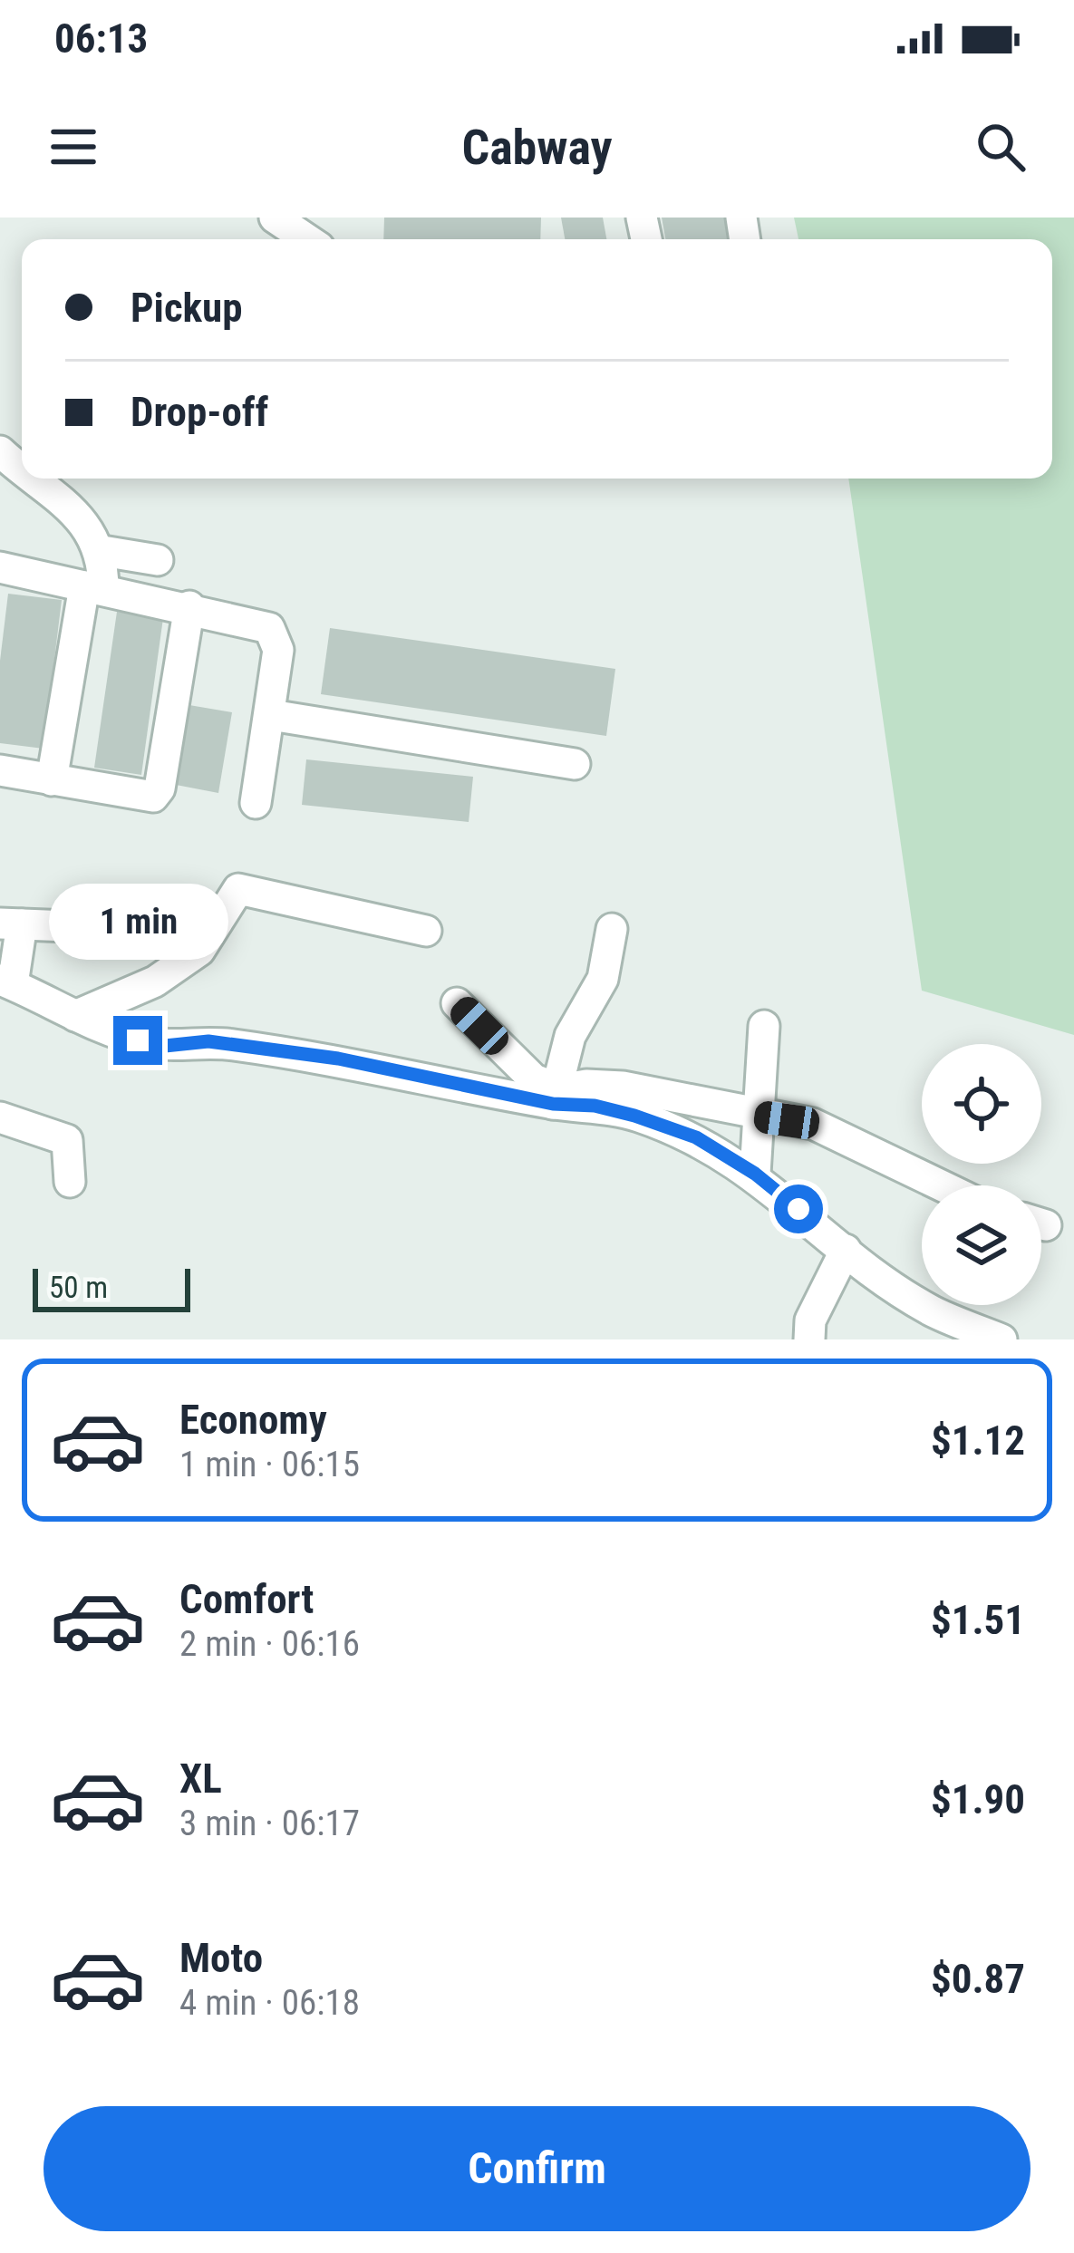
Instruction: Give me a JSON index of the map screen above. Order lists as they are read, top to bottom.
{
  "scale_bar": "50 m",
  "page": {
    "status": "06:13",
    "header": "Cabway",
    "banner": ["Pickup", "Drop-off"],
    "bubble": "1 min",
    "scale": "50 m",
    "list": [
      {
        "name": "Economy",
        "note": "1 min · 06:15",
        "value": "$1.12"
      },
      {
        "name": "Comfort",
        "note": "2 min · 06:16",
        "value": "$1.51"
      },
      {
        "name": "XL",
        "note": "3 min · 06:17",
        "value": "$1.90"
      },
      {
        "name": "Moto",
        "note": "4 min · 06:18",
        "value": "$0.87"
      }
    ],
    "buttons": "Confirm"
  }
}
